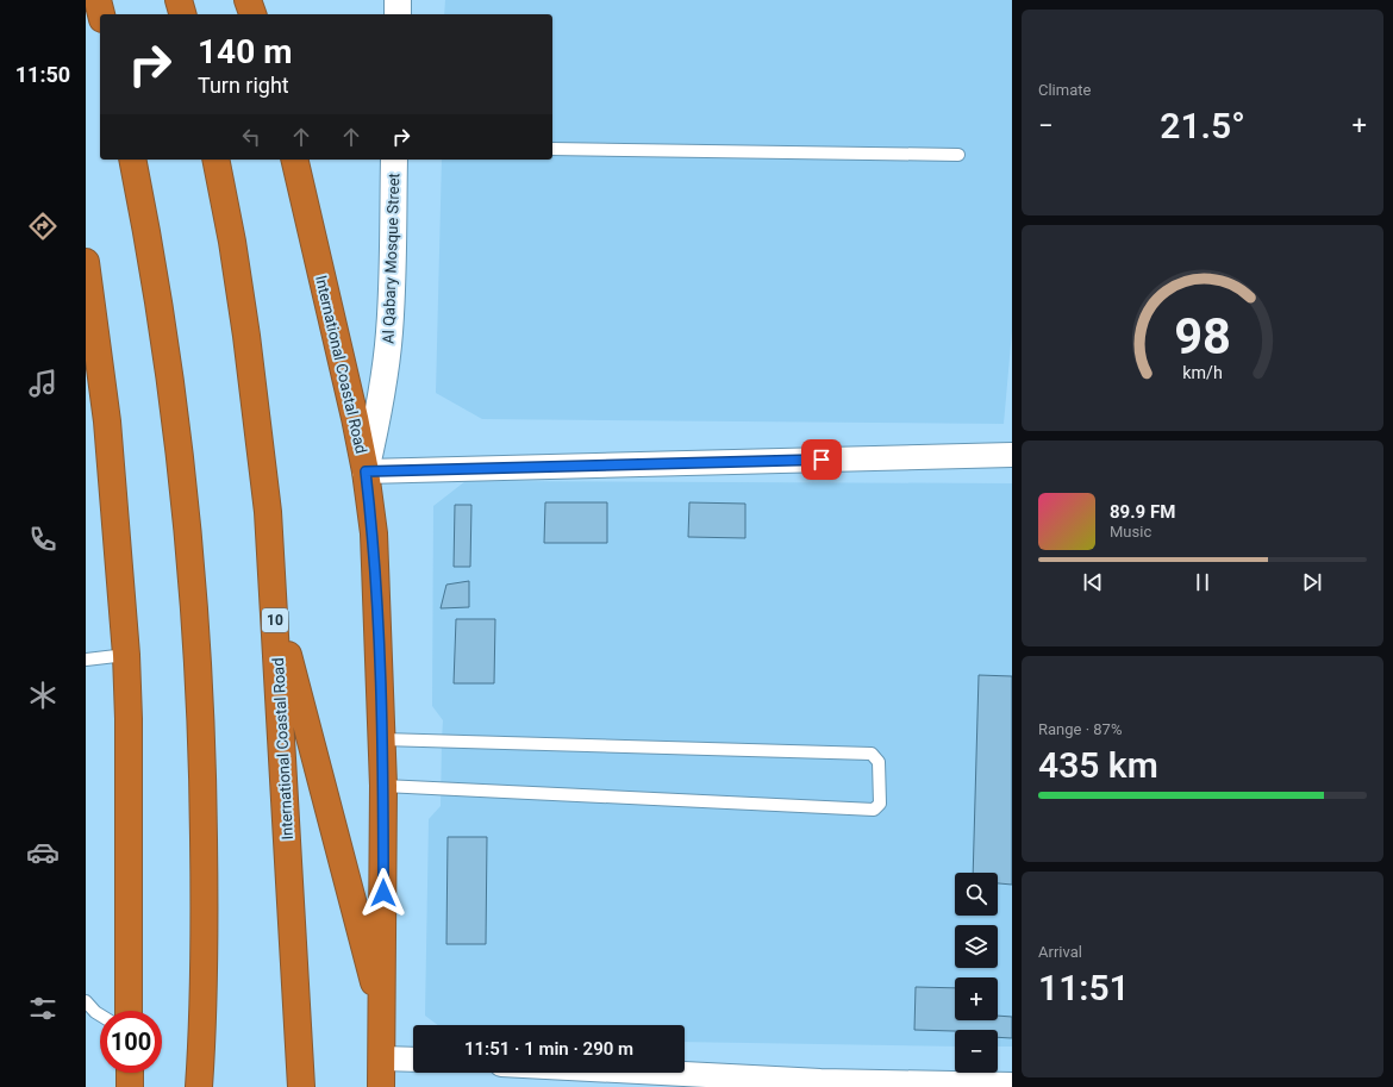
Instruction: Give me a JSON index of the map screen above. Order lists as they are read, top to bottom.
{
  "streets": {
    "highway": ["International Coastal Road", "10"],
    "street": ["Al Qabary Mosque Street"]
  },
  "crossings": [
    ["Al Qabary Mosque Street", "International Coastal Road"]
  ],
  "page": {
    "tabs": "11:50",
    "tile": [
      "Climate",
      ["Range · 87%", "435 km"],
      ["Arrival", "11:51"]
    ],
    "turn": ["140 m", "Turn right"],
    "heat": ["−", "21.5°", "+"],
    "song": ["89.9 FM", "Music"],
    "map_buttons": ["+", "−"],
    "limit": "100",
    "trip": "11:51 · 1 min · 290 m",
    "gauge": ["98", "km/h"]
  }
}
